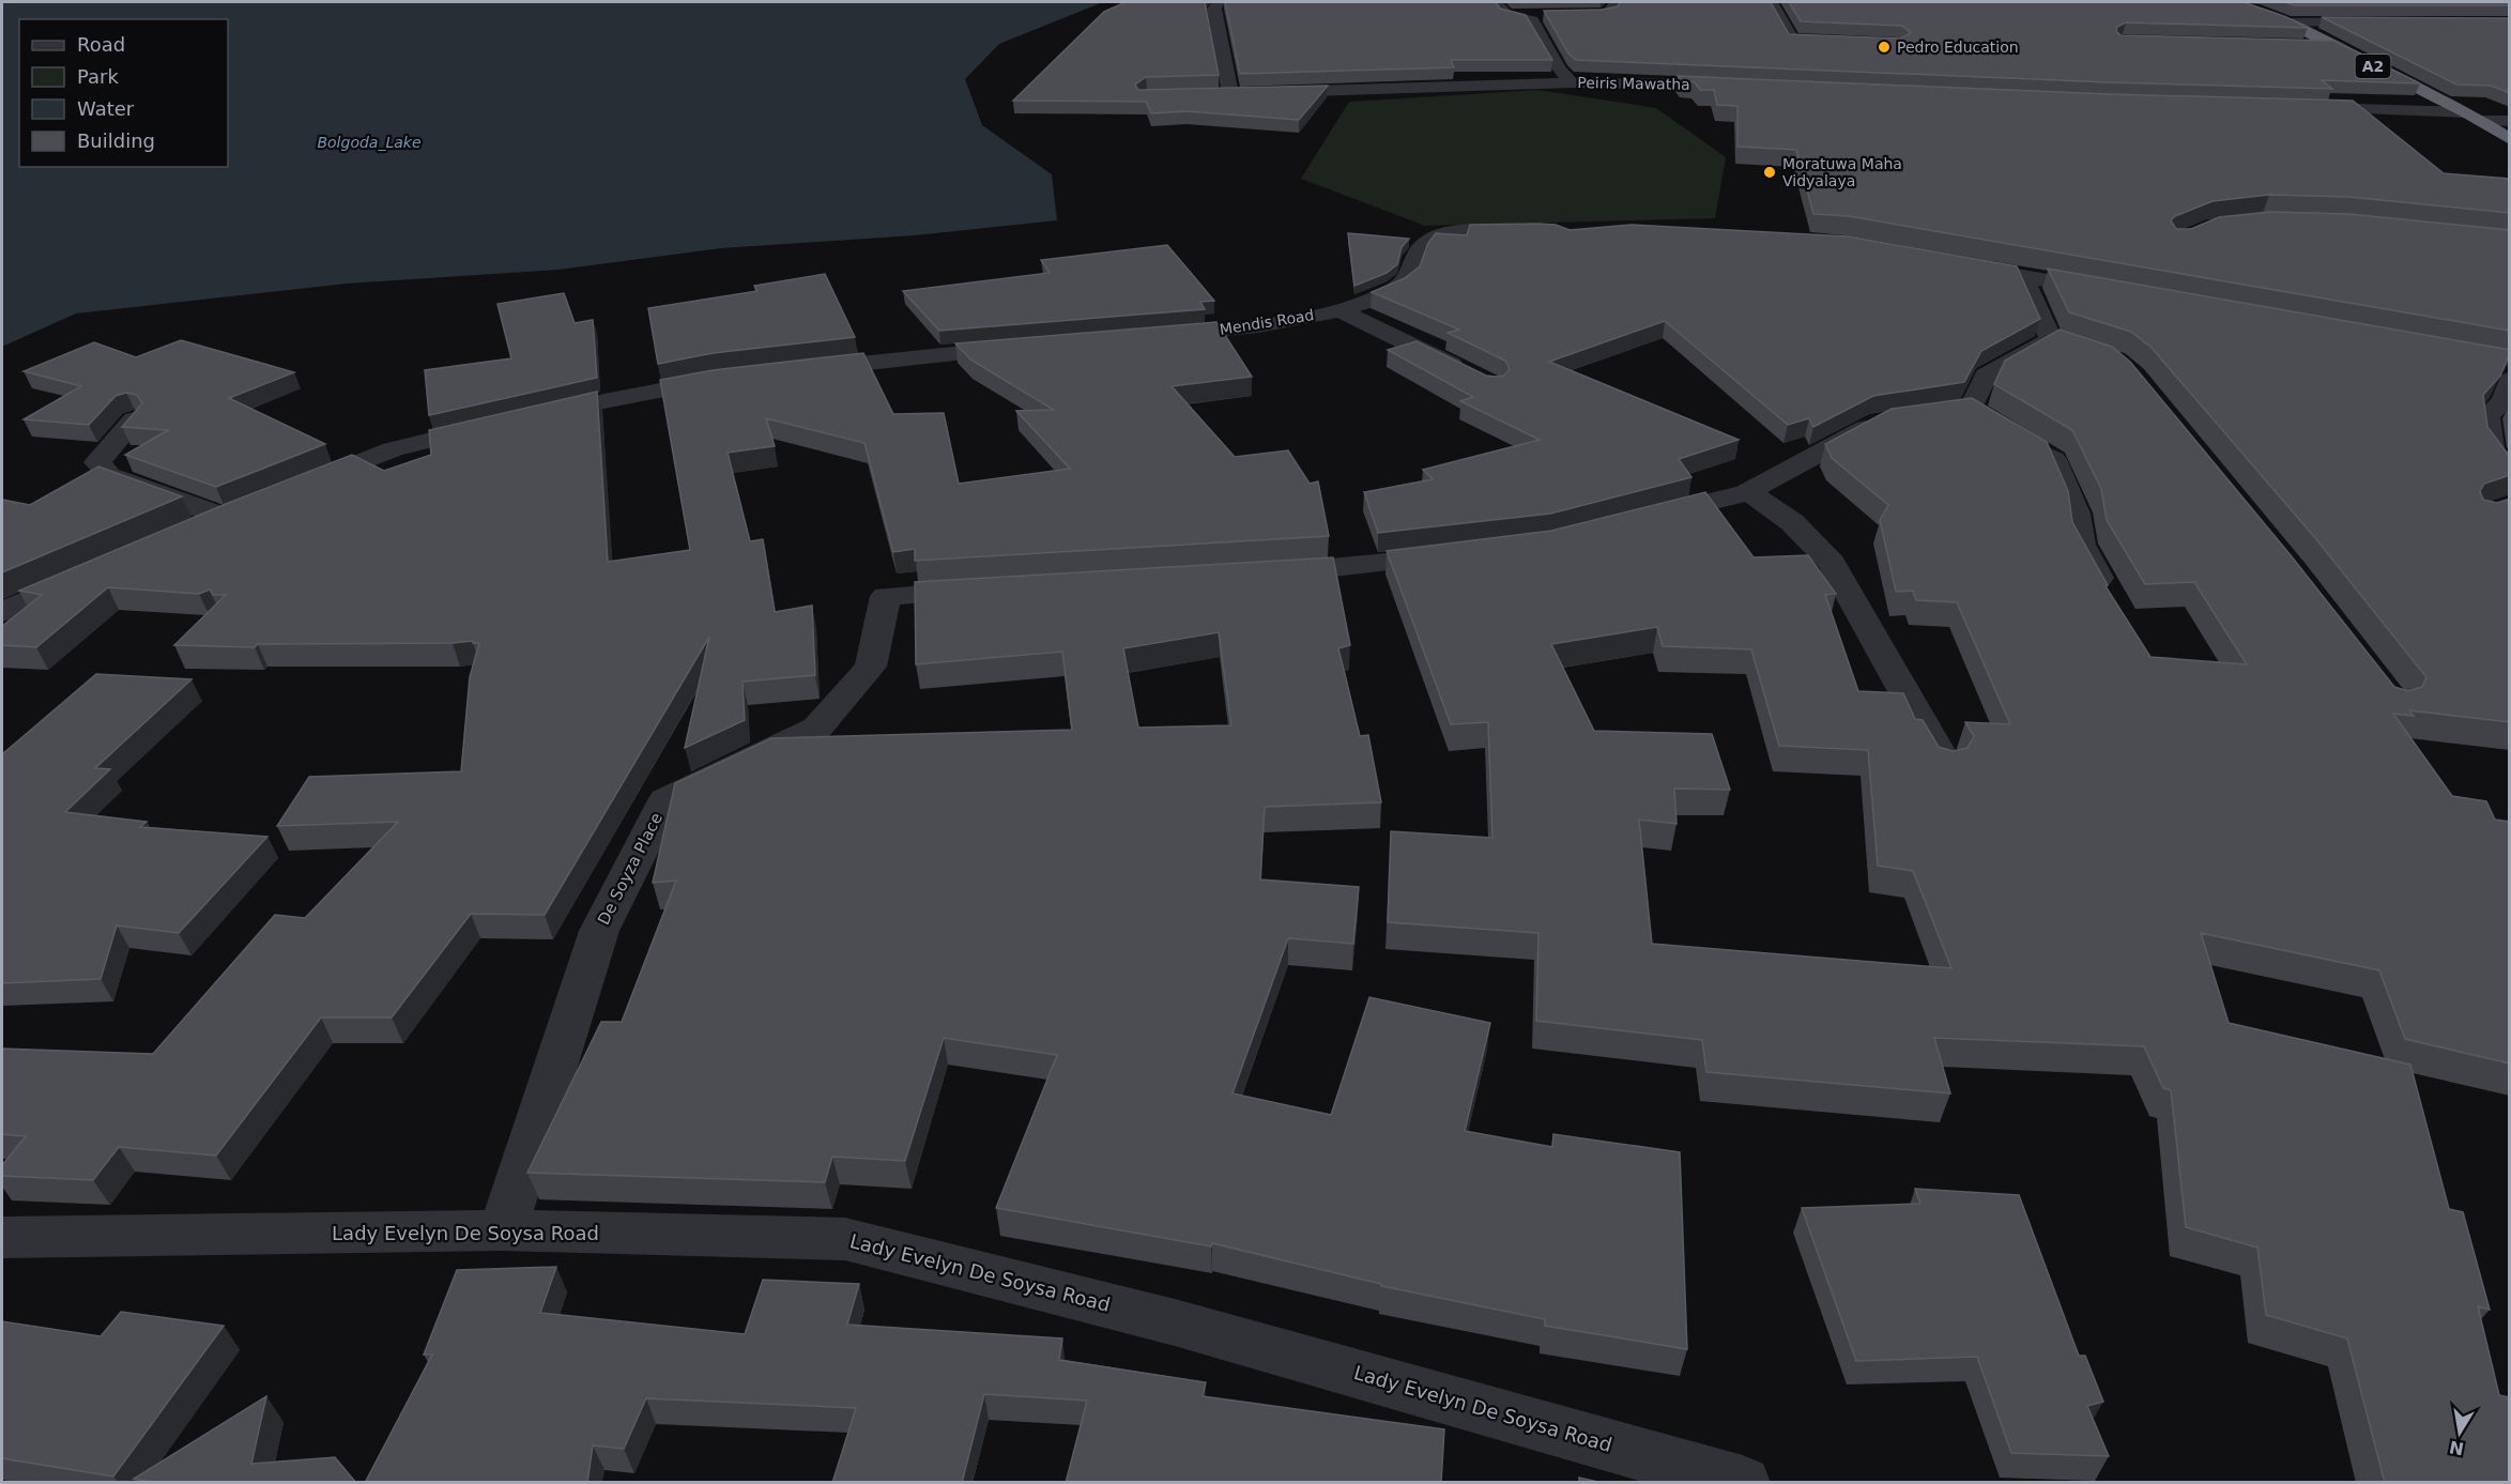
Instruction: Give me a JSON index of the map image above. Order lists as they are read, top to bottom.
{
  "streets": {
    "highway": ["A2"],
    "street": [
      "Peiris Mawatha",
      "Mendis Road",
      "De Soyza Place",
      "Lady Evelyn De Soysa Road"
    ]
  },
  "crossings": [
    ["De Soyza Place", "Lady Evelyn De Soysa Road"]
  ],
  "water": ["Bolgoda_Lake"],
  "places": ["Pedro Education", "Moratuwa Maha Vidyalaya"],
  "legend": [
    "Road",
    "Park",
    "Water",
    "Building"
  ],
  "north": "bottom"
}
